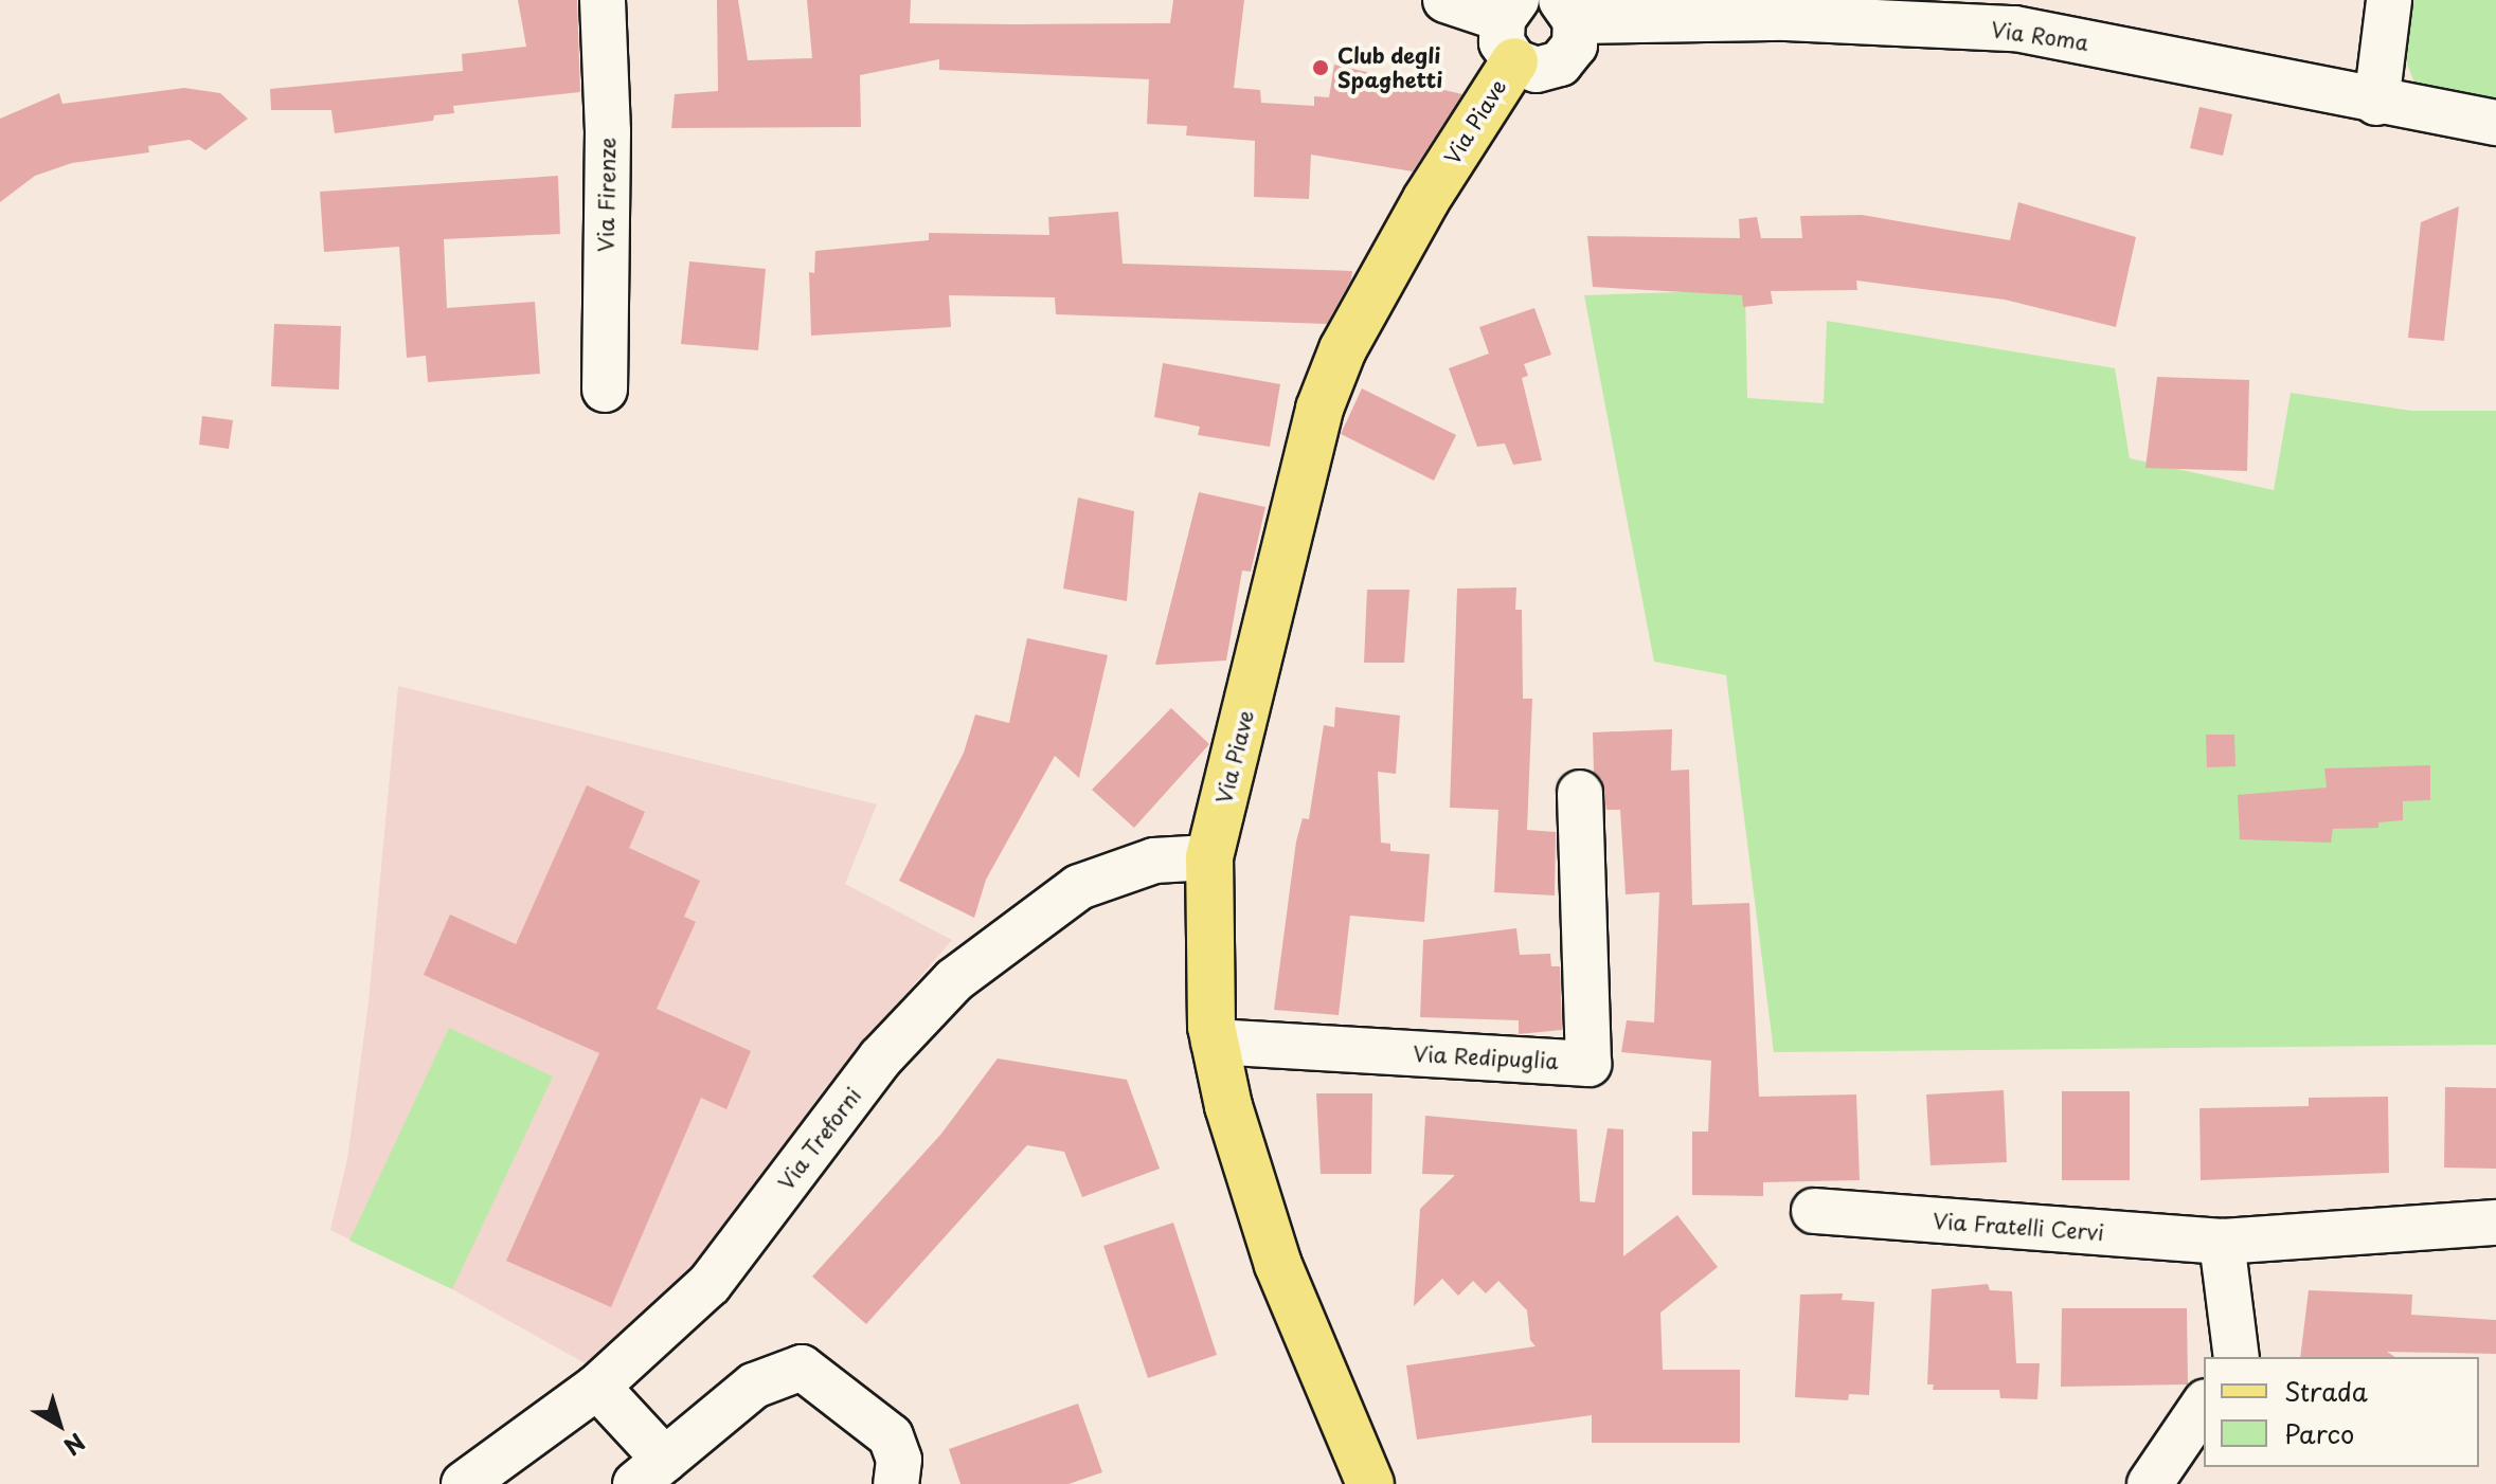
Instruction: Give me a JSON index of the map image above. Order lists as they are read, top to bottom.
{
  "streets": {
    "main road": ["Via Piave"],
    "street": [
      "Via Roma",
      "Via Firenze",
      "Via Redipuglia",
      "Via Treforni",
      "Via Fratelli Cervi"
    ]
  },
  "crossings": [
    ["Via Roma", "Via Piave"],
    ["Via Piave", "Via Redipuglia"],
    ["Via Piave", "Via Treforni"]
  ],
  "places": ["Club degli Spaghetti"],
  "legend": ["Strada", "Parco"],
  "north": "bottom right"
}
